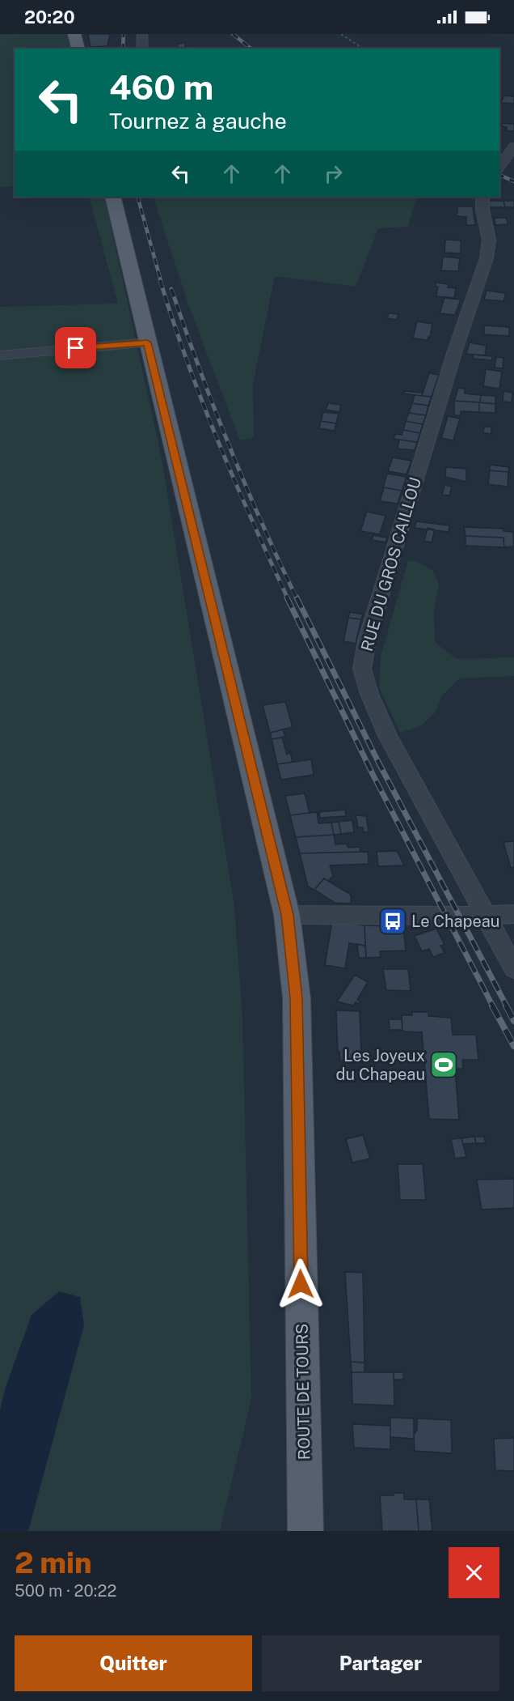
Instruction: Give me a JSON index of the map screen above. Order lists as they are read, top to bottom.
{
  "streets": {
    "main road": ["ROUTE DE TOURS"],
    "street": ["RUE DU GROS CAILLOU"]
  },
  "places": {
    "bus stop": ["Le Chapeau"],
    "sports": ["Les Joyeux du Chapeau"]
  },
  "page": {
    "status": "20:20",
    "turn": ["460 m", "Tournez à gauche"],
    "heading": ["2 min", "500 m · 20:22"],
    "buttons": ["Quitter", "Partager"]
  }
}
